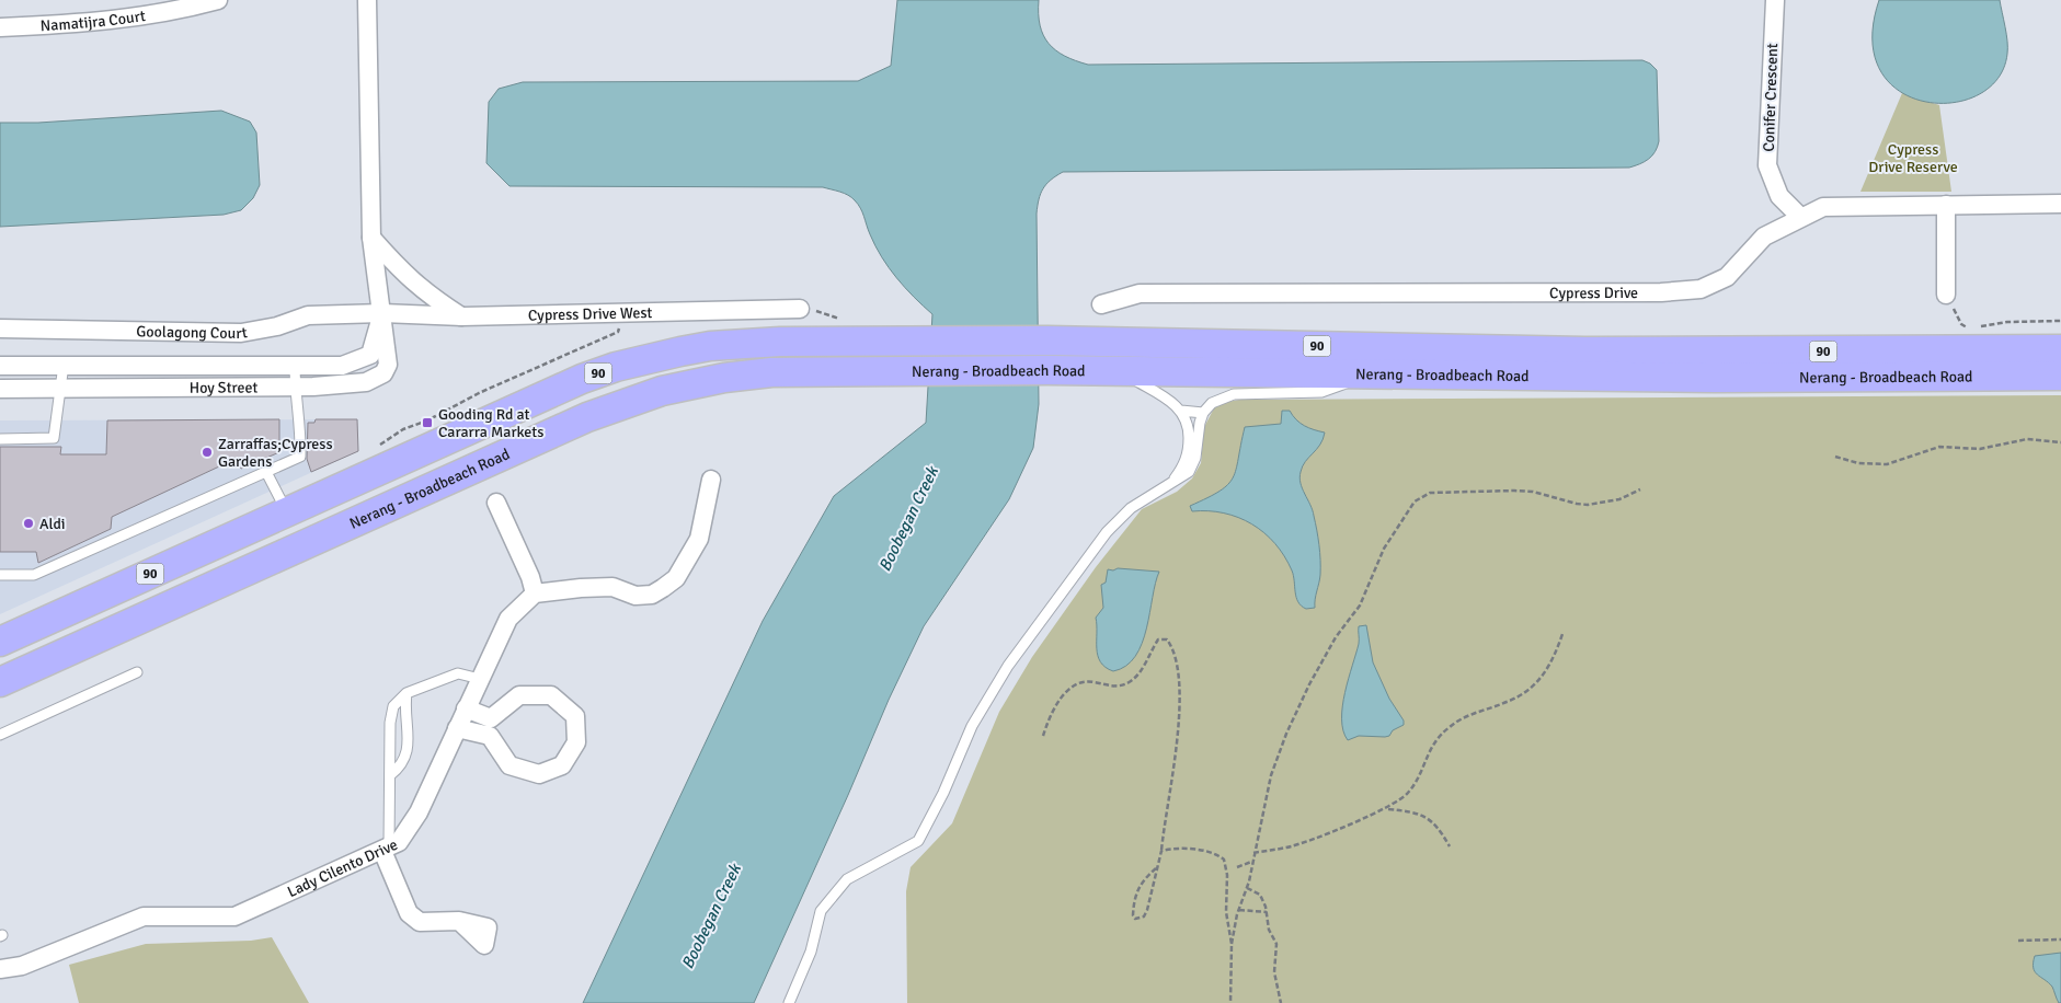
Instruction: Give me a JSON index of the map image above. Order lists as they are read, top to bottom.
{
  "streets": {
    "main road": ["90", "Nerang - Broadbeach Road"],
    "street": [
      "Namatijra Court",
      "Conifer Crescent",
      "Cypress Drive",
      "Cypress Drive West",
      "Goolagong Court",
      "Hoy Street",
      "Lady Cilento Drive"
    ]
  },
  "crossings": [
    ["Conifer Crescent", "Cypress Drive"],
    ["Cypress Drive West", "Goolagong Court"],
    ["Cypress Drive West", "Hoy Street"],
    ["Goolagong Court", "Hoy Street"]
  ],
  "water": ["Boobegan Creek"],
  "parks": ["Cypress Drive Reserve"],
  "places": {
    "transit": ["Gooding Rd at Cararra Markets"],
    "other": ["Zarraffas;Cypress Gardens", "Aldi"]
  }
}
